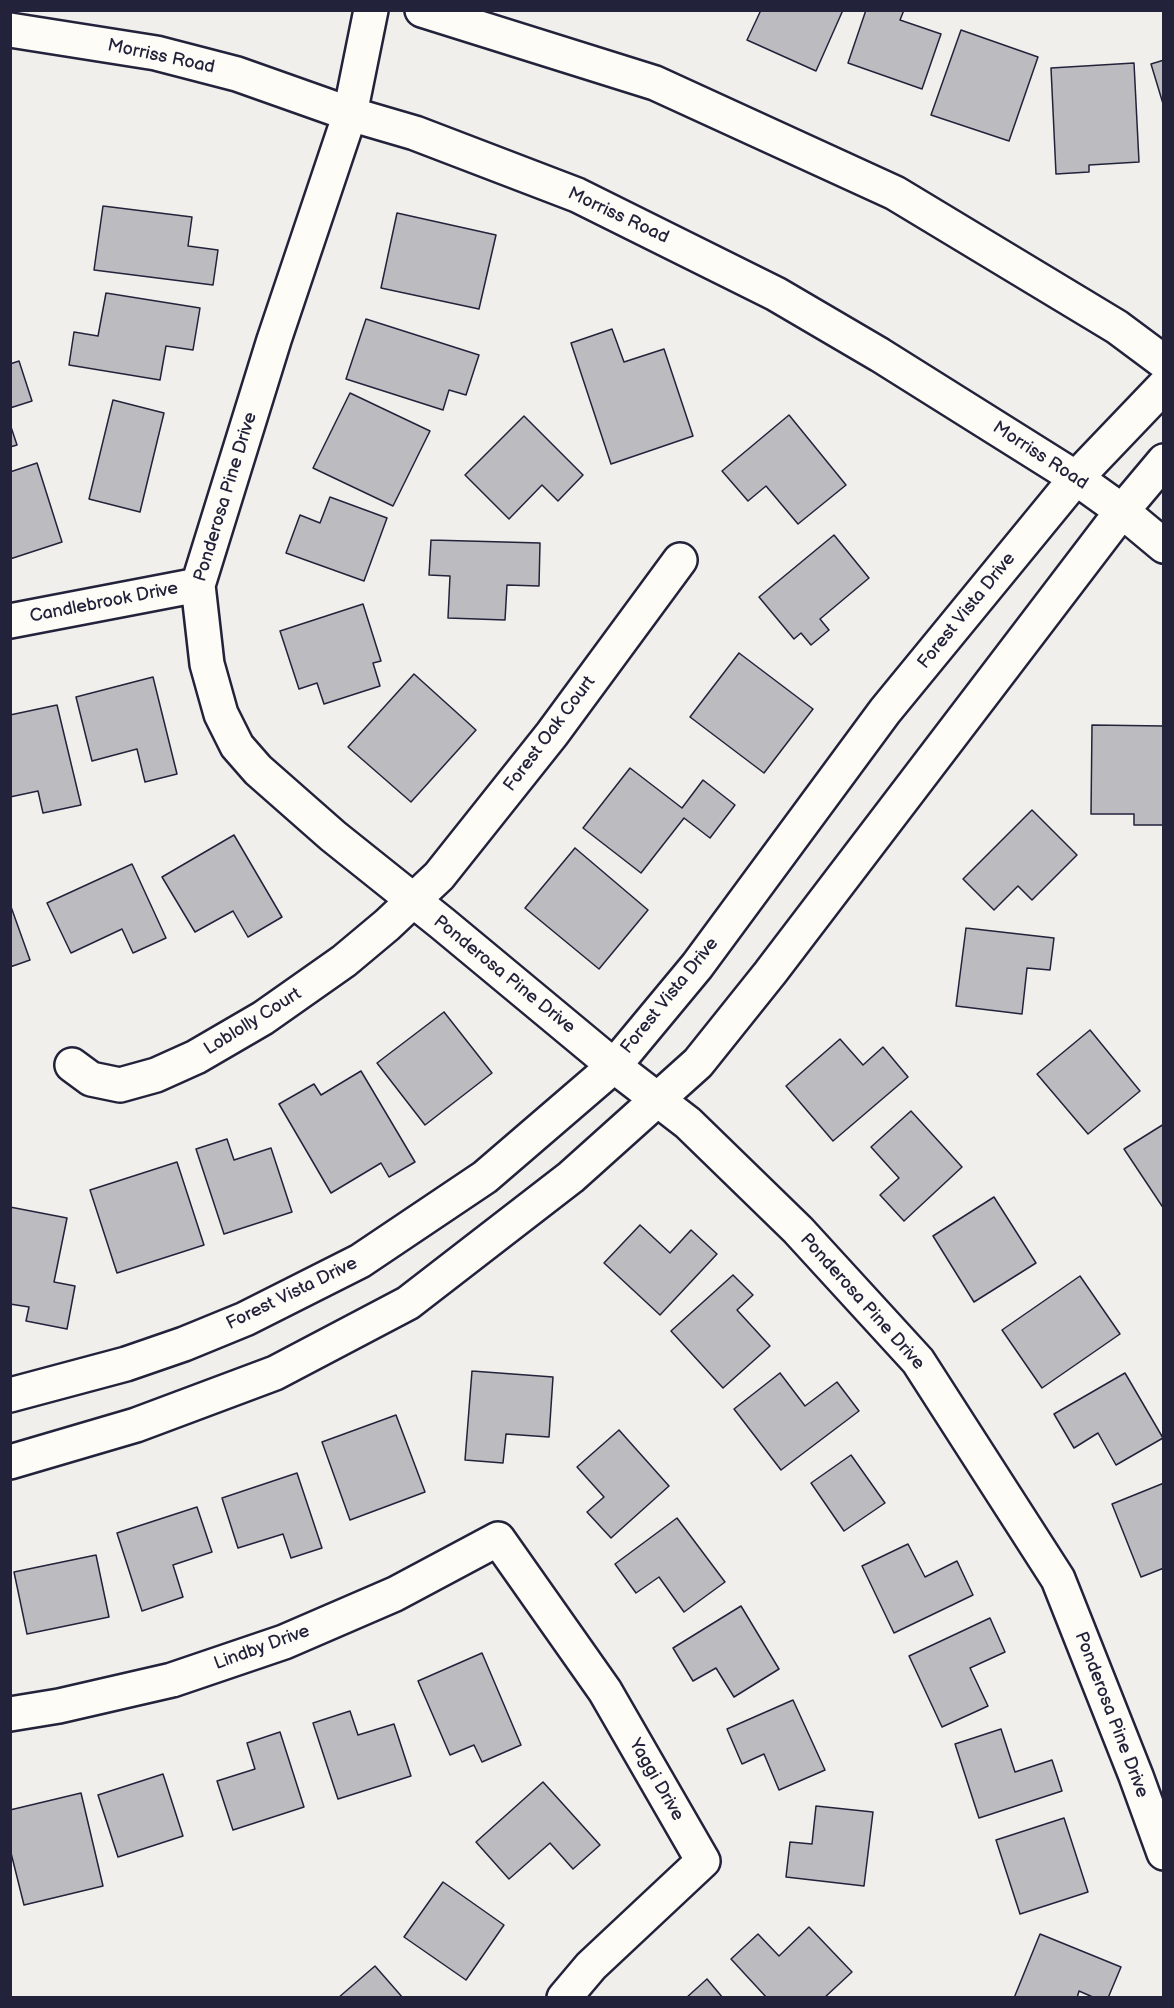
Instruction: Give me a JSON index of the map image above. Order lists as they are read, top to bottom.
{
  "streets": {
    "main road": [
      "Morriss Road",
      "Ponderosa Pine Drive",
      "Candlebrook Drive",
      "Forest Vista Drive",
      "Forest Oak Court",
      "Loblolly Court",
      "Lindby Drive",
      "Yaggi Drive"
    ]
  },
  "crossings": [
    ["Morriss Road", "Ponderosa Pine Drive"],
    ["Morriss Road", "Forest Vista Drive"],
    ["Ponderosa Pine Drive", "Candlebrook Drive"],
    ["Ponderosa Pine Drive", "Forest Vista Drive"],
    ["Ponderosa Pine Drive", "Forest Oak Court"],
    ["Ponderosa Pine Drive", "Loblolly Court"],
    ["Forest Oak Court", "Loblolly Court"],
    ["Lindby Drive", "Yaggi Drive"]
  ]
}
